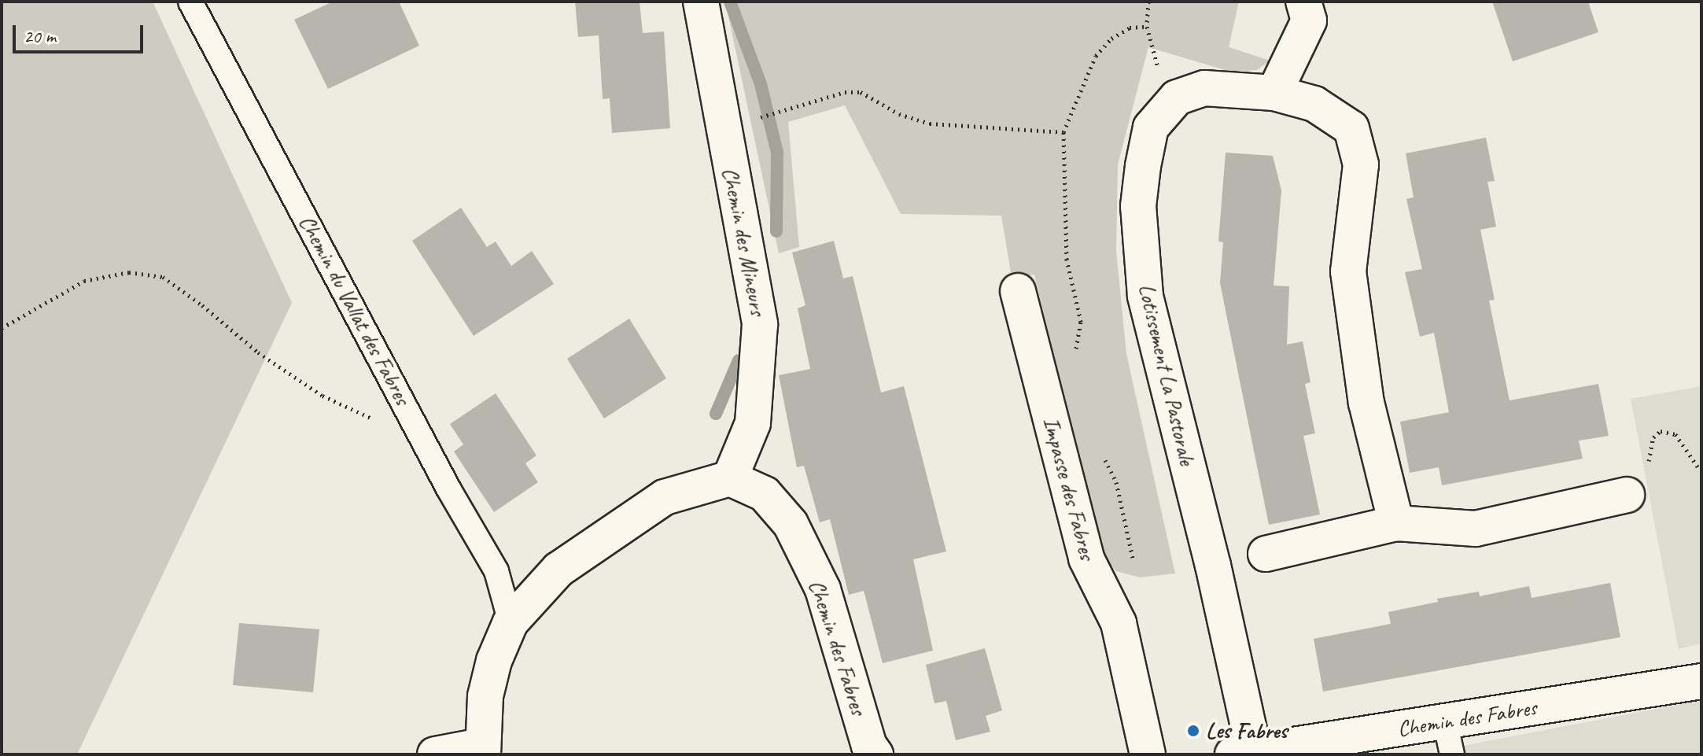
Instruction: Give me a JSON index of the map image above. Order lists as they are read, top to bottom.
{
  "streets": {
    "street": [
      "Chemin des Mineurs",
      "Lotissement La Pastorale",
      "Impasse des Fabres",
      "Chemin des Fabres"
    ],
    "lane": ["Chemin du Vallat des Fabres"]
  },
  "crossings": [
    ["Chemin des Mineurs", "Chemin des Fabres"],
    ["Lotissement La Pastorale", "Chemin des Fabres"]
  ],
  "places": ["Les Fabres"],
  "scale_bar": "20 m"
}
